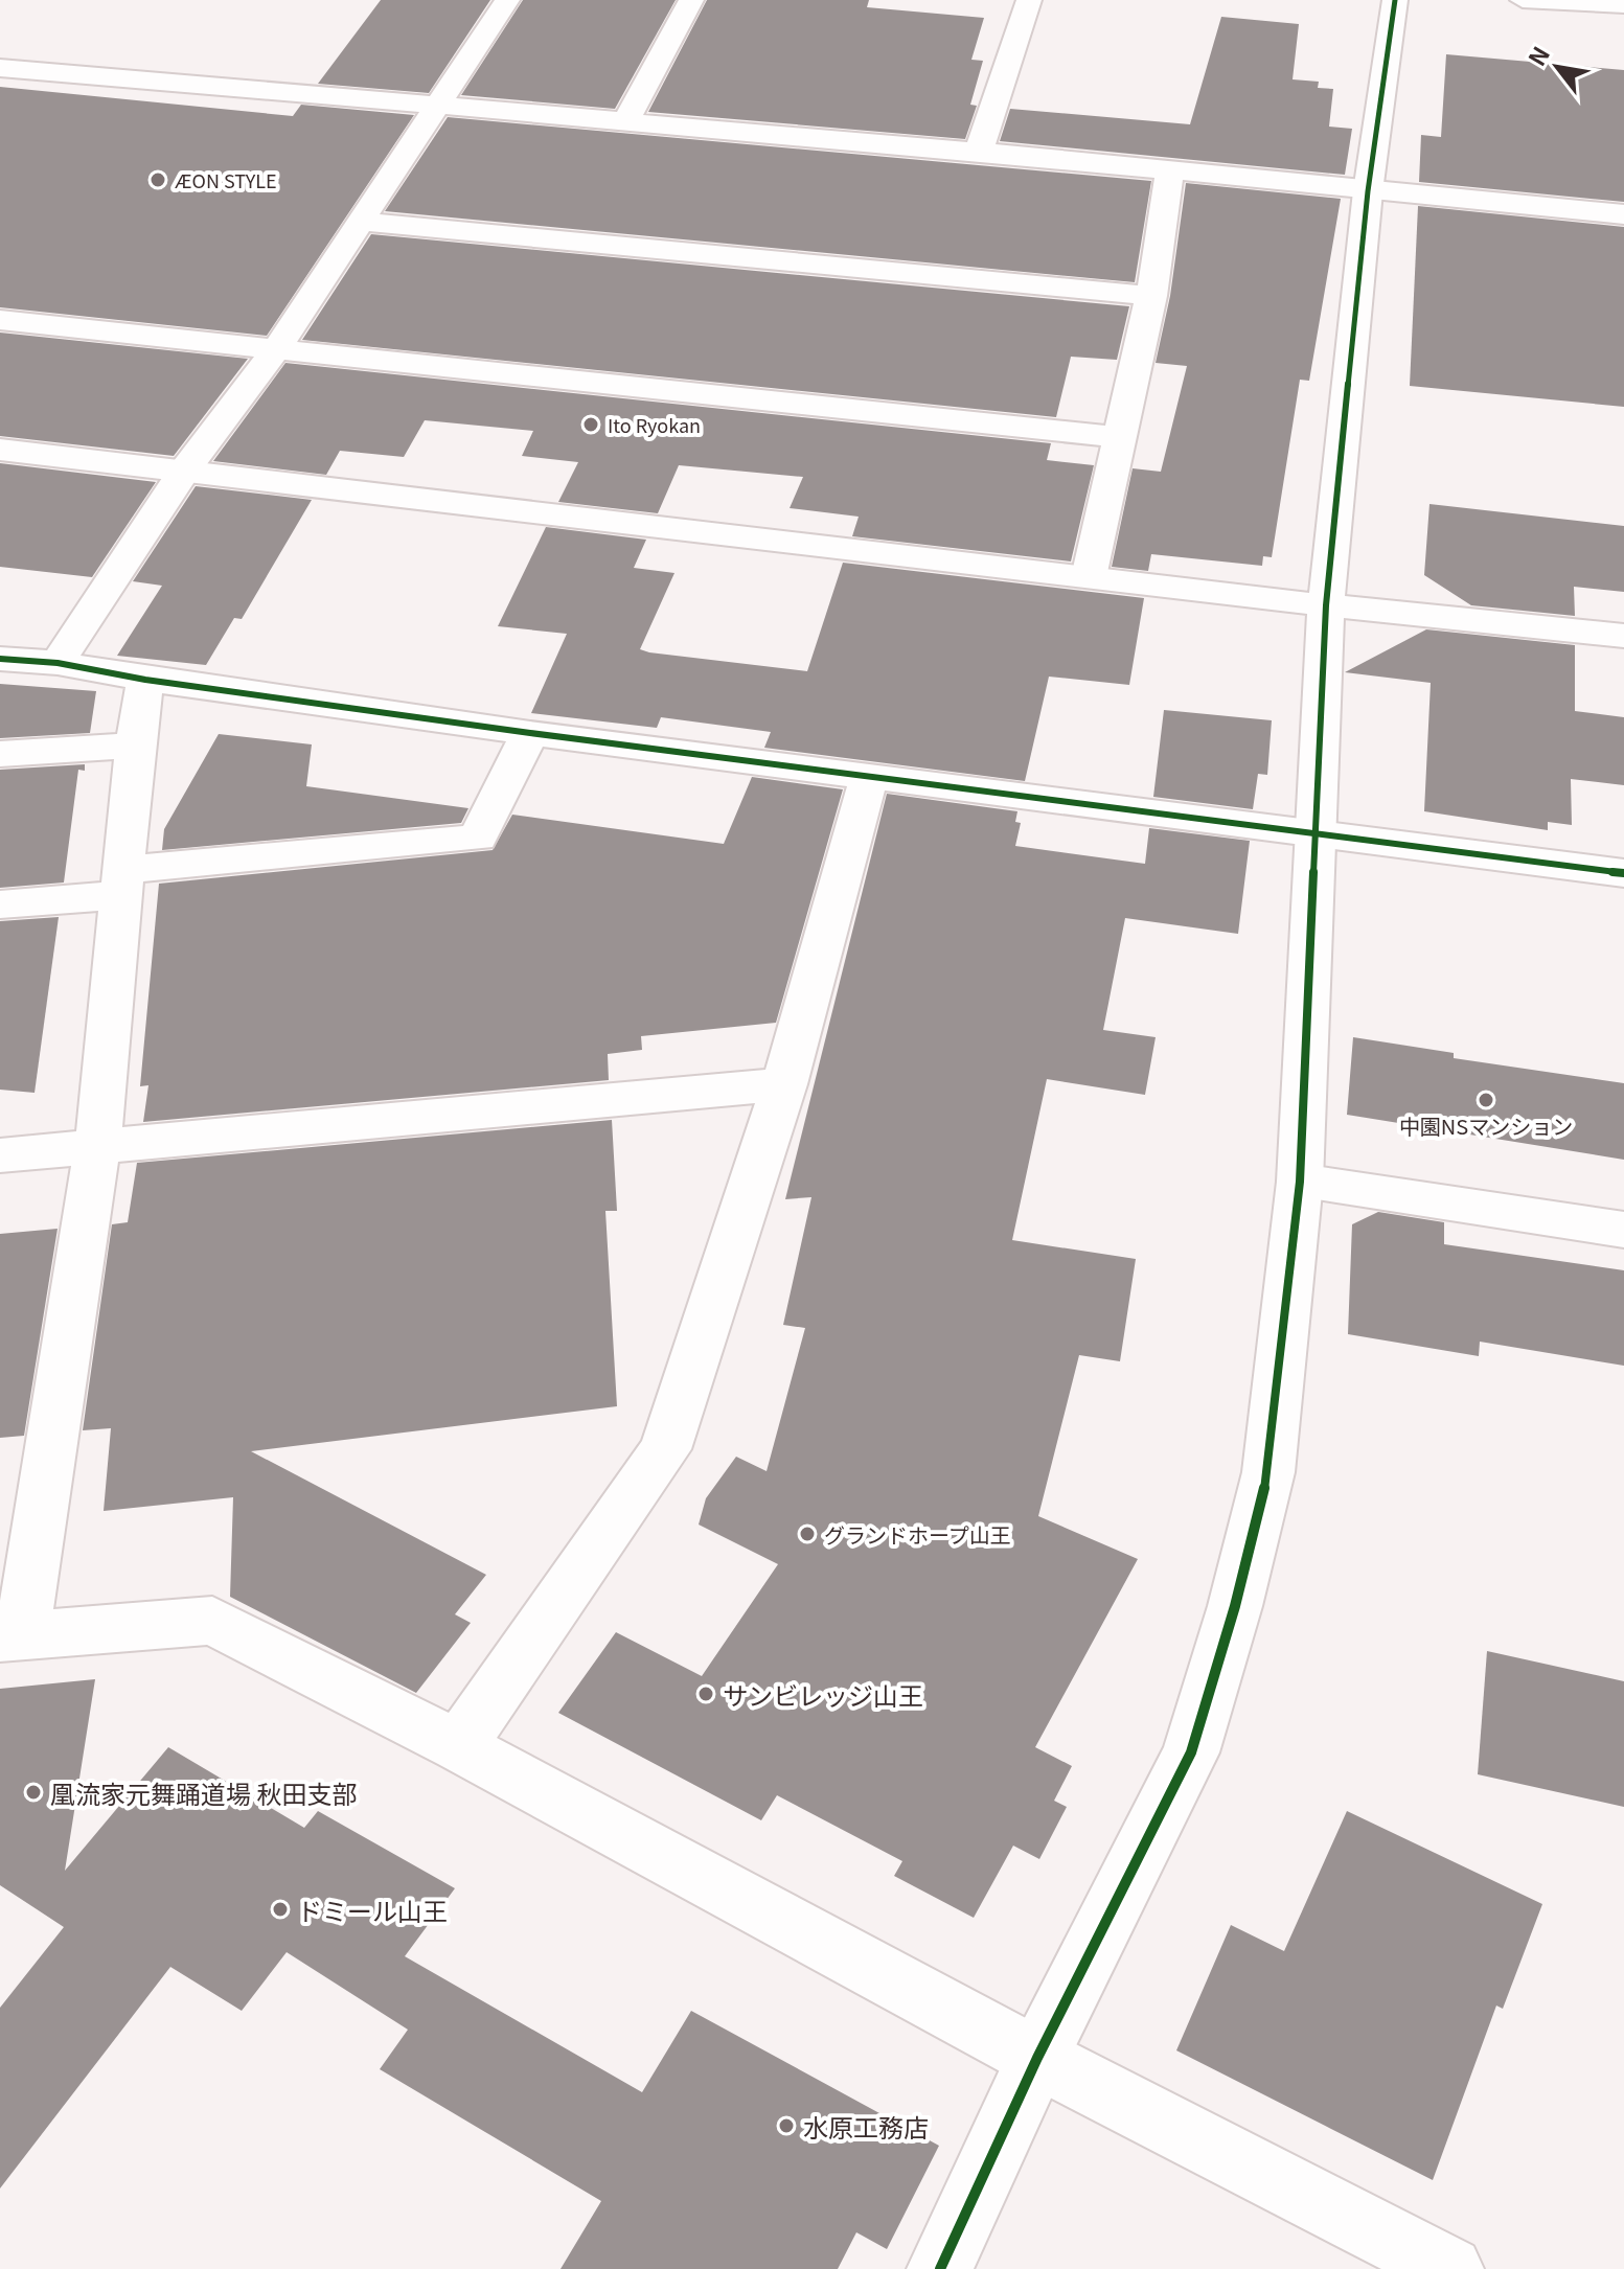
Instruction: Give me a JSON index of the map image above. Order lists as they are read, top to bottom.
{
  "places": [
    "ÆON STYLE",
    "Ito Ryokan",
    "中園NSマンション",
    "グランドホープ山王",
    "サンビレッジ山王",
    "凰流家元舞踊道場 秋田支部",
    "ドミール山王",
    "水原工務店"
  ],
  "north": "top left"
}
